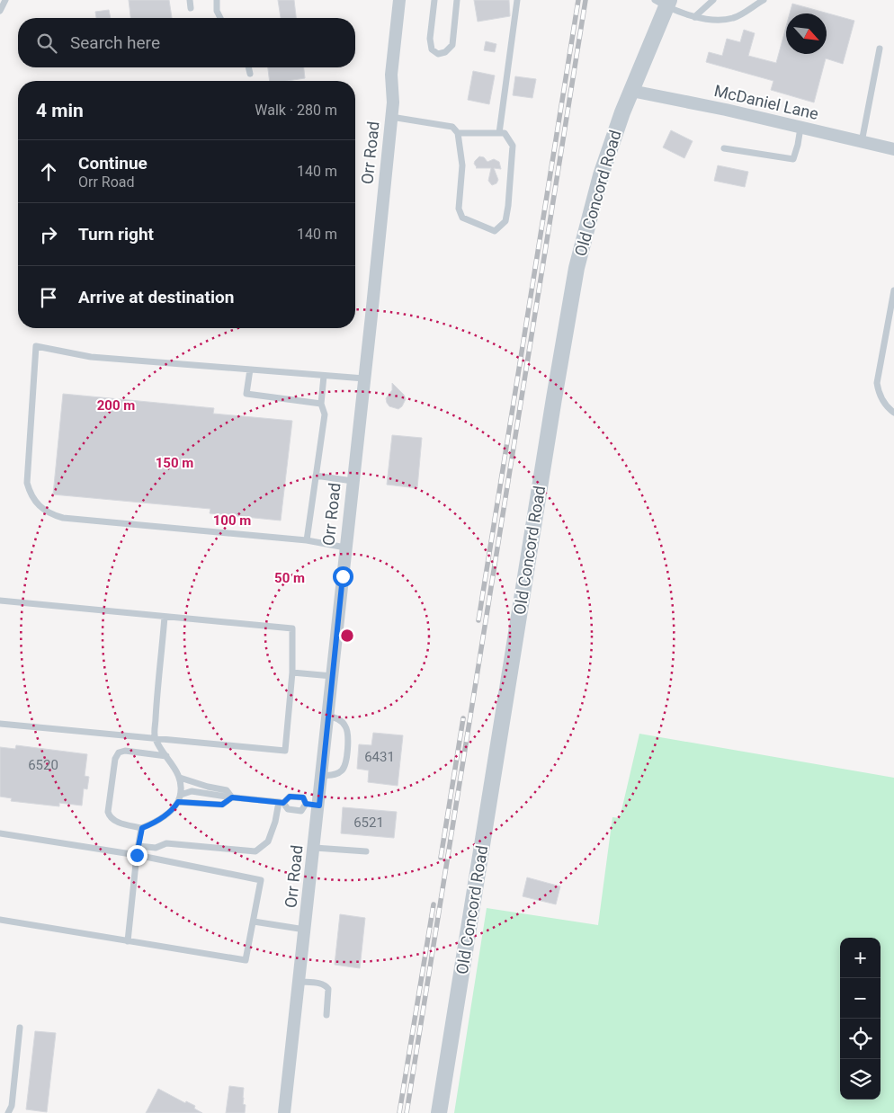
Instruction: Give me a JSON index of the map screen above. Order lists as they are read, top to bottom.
{
  "streets": {
    "street": ["McDaniel Lane", "Orr Road", "Old Concord Road"]
  },
  "crossings": [
    ["McDaniel Lane", "Old Concord Road"]
  ],
  "house_numbers": ["6431", "6520", "6521"],
  "north": "bottom right",
  "page": {
    "search": "Search here",
    "heading": ["4 min", "Walk · 280 m"],
    "list": [
      ["Continue", "Orr Road", "140 m"],
      ["Turn right", "140 m"],
      "Arrive at destination"
    ],
    "map_buttons": ["+", "−"]
  },
  "rings": [
    "200 m",
    "150 m",
    "100 m",
    "50 m"
  ]
}
